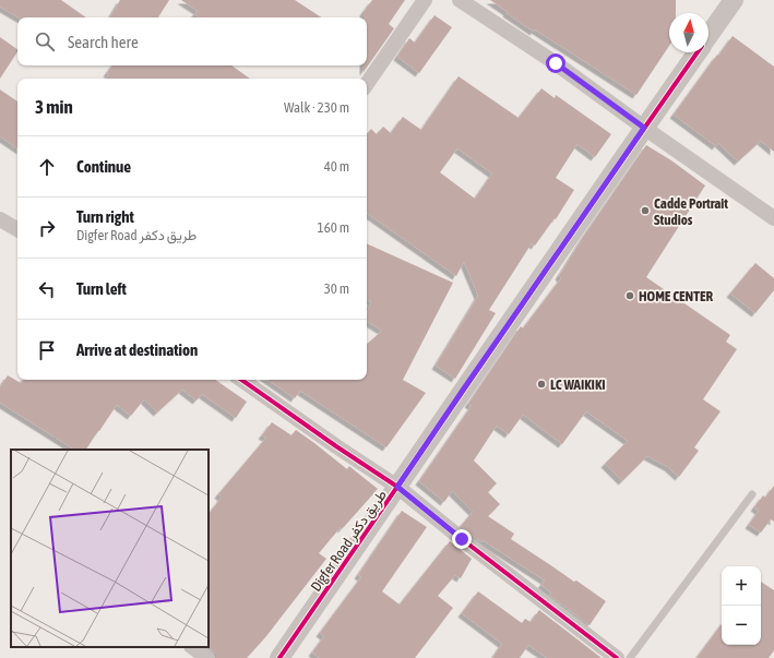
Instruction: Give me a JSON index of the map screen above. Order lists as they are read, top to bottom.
{
  "streets": {
    "street": ["Digfer Road طريق دكفر"]
  },
  "places": ["Cadde Portrait Studios", "HOME CENTER", "LC WAIKIKI"],
  "north": "top",
  "page": {
    "search": "Search here",
    "heading": ["3 min", "Walk · 230 m"],
    "list": [
      ["Continue", "40 m"],
      ["Turn right", "Digfer Road طريق دكفر", "160 m"],
      ["Turn left", "30 m"],
      "Arrive at destination"
    ],
    "map_buttons": ["+", "−"]
  }
}
